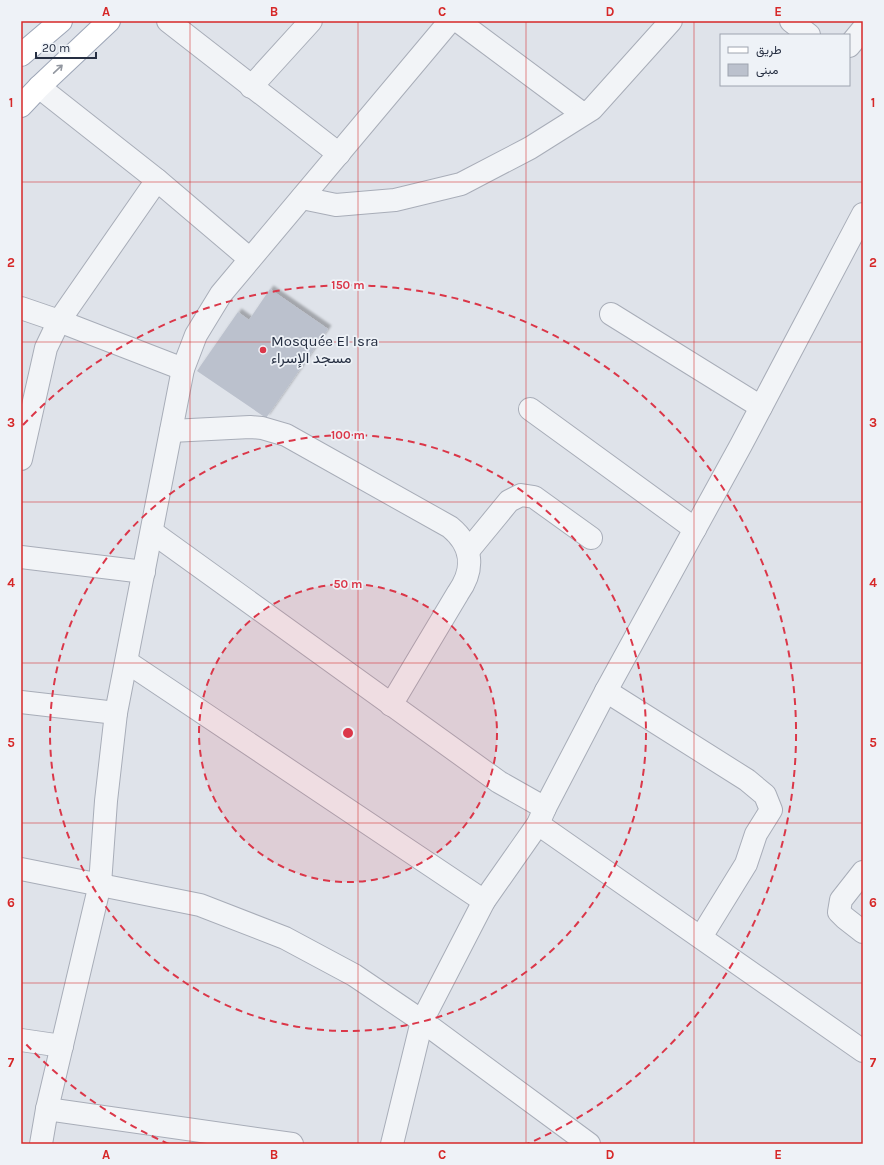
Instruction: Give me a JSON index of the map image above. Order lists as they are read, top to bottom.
{
  "places": ["Mosquée El Isra مسجد الإسراء"],
  "legend": ["طريق", "مبنى"],
  "scale_bar": "20 m",
  "grid": {
    "columns": [
      "A",
      "B",
      "C",
      "D",
      "E"
    ],
    "rows": [
      "1",
      "2",
      "3",
      "4",
      "5",
      "6",
      "7"
    ]
  },
  "rings": ["150 m", "100 m", "50 m"]
}
